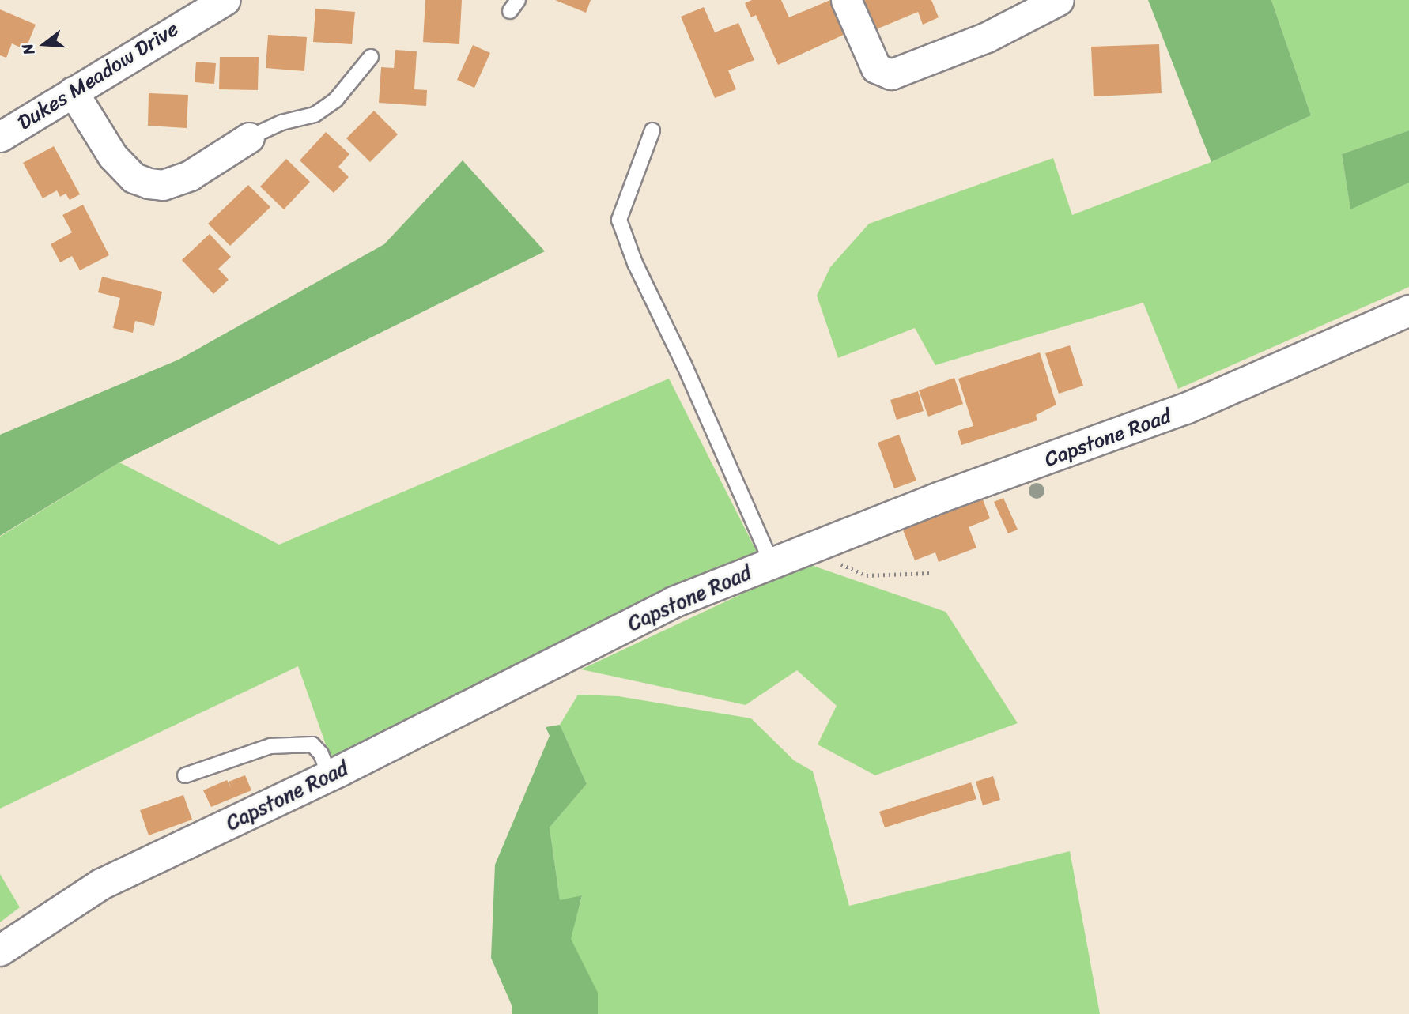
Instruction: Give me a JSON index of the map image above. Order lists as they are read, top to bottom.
{
  "streets": {
    "street": ["Dukes Meadow Drive", "Capstone Road"]
  },
  "north": "left"
}
